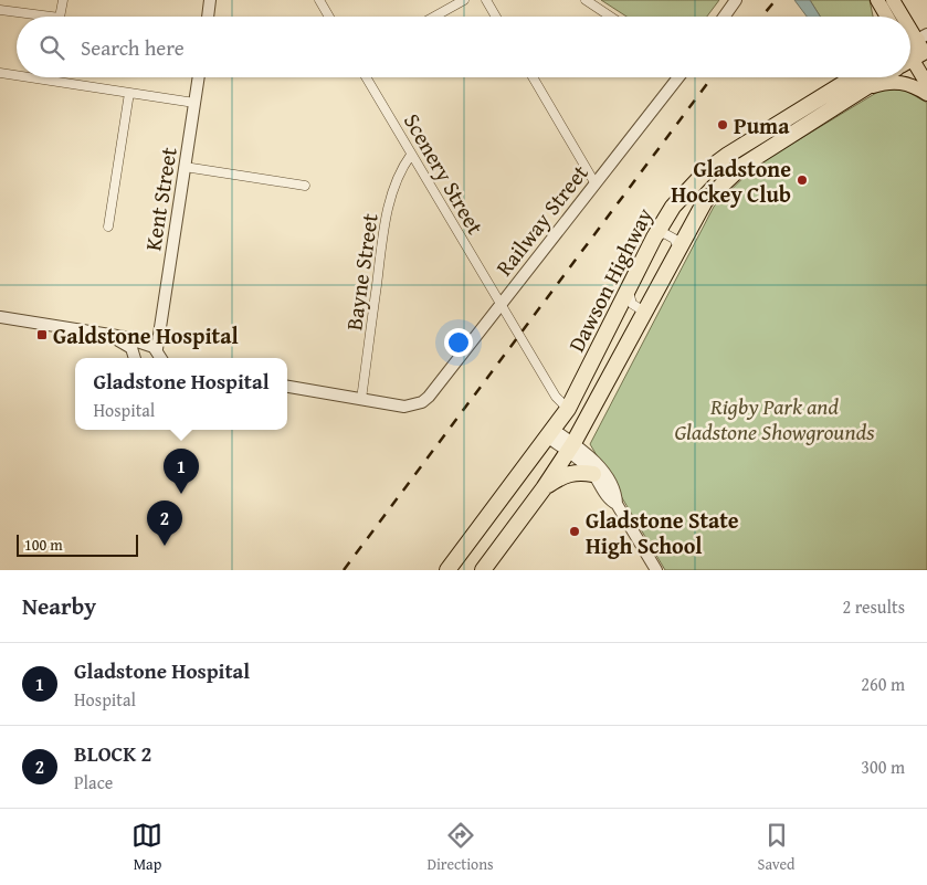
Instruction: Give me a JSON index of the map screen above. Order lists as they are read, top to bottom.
{
  "streets": {
    "highway": ["Dawson Highway"],
    "street": [
      "Scenery Street",
      "Kent Street",
      "Railway Street",
      "Bayne Street"
    ]
  },
  "crossings": [
    ["Scenery Street", "Railway Street"],
    ["Scenery Street", "Bayne Street"],
    ["Scenery Street", "Dawson Highway"],
    ["Railway Street", "Bayne Street"]
  ],
  "parks": ["Rigby Park and Gladstone Showgrounds"],
  "places": {
    "other": ["Puma", "Gladstone Hockey Club", "Gladstone State High School"],
    "transit": ["Galdstone Hospital"]
  },
  "scale_bar": "100 m",
  "page": {
    "search": "Search here",
    "popup": ["Gladstone Hospital", "Hospital"],
    "pins": ["1", "2"],
    "scale": "100 m",
    "heading": ["Nearby", "2 results"],
    "list": [
      {
        "mark": "1",
        "name": "Gladstone Hospital",
        "note": "Hospital",
        "value": "260 m"
      },
      {
        "mark": "2",
        "name": "BLOCK 2",
        "note": "Place",
        "value": "300 m"
      }
    ],
    "nav": ["Map", "Directions", "Saved"]
  }
}
